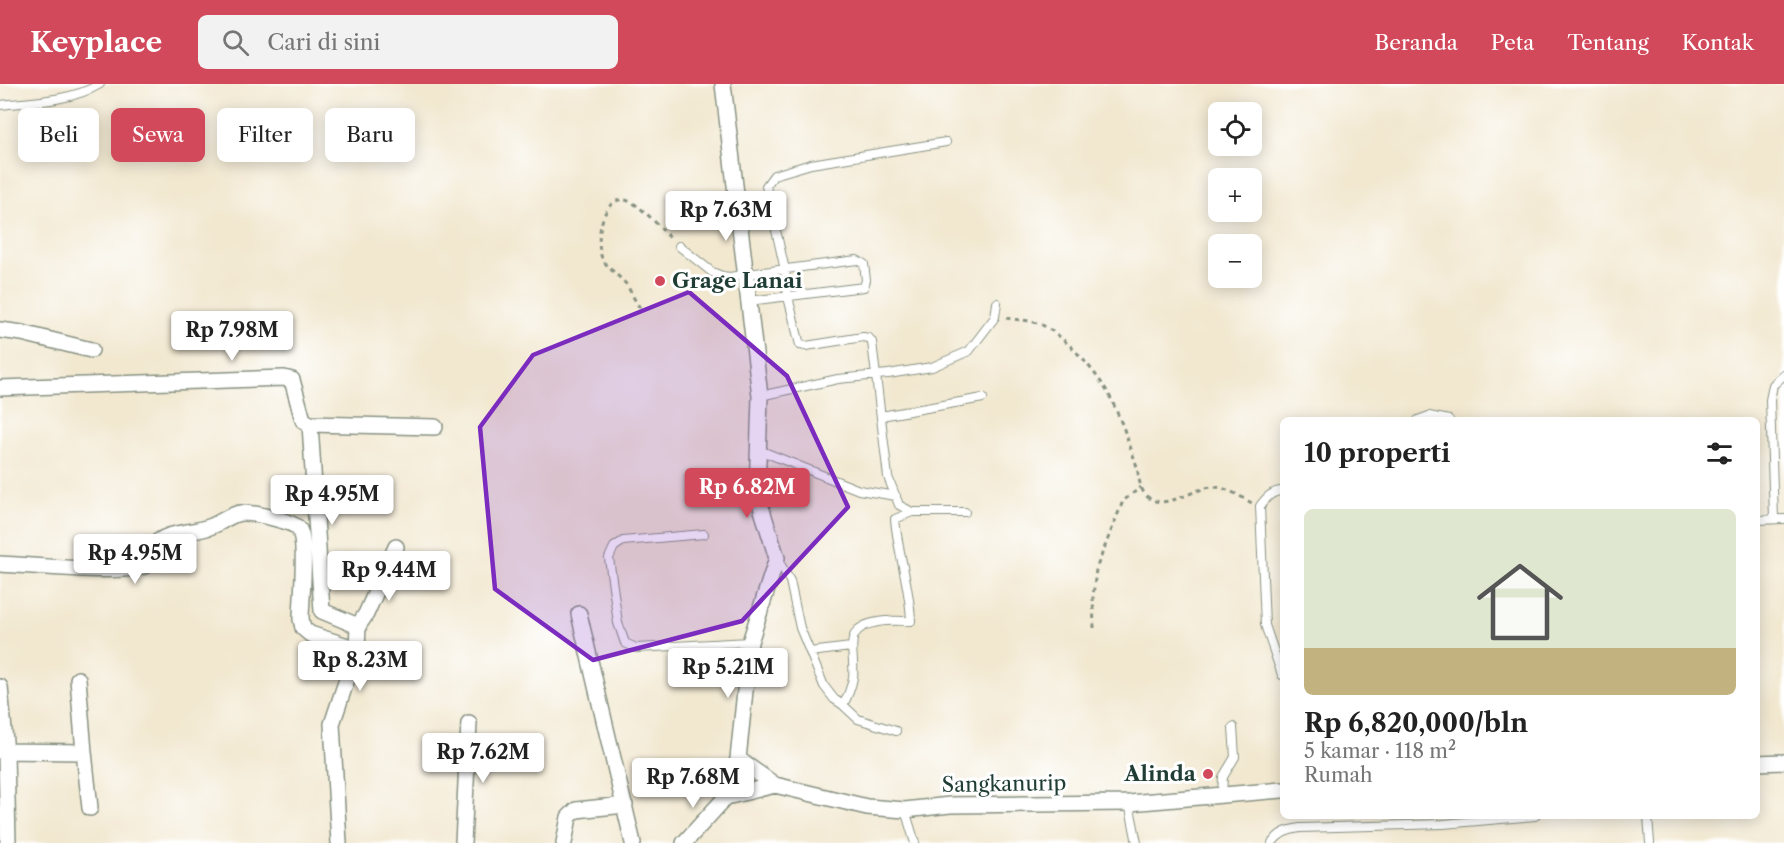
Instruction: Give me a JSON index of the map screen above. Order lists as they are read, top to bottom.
{
  "streets": {
    "street": ["Sangkanurip"]
  },
  "places": ["Grage Lanai", "Alinda"],
  "page": {
    "header": "Keyplace",
    "search": "Cari di sini",
    "nav": [
      "Beranda",
      "Peta",
      "Tentang",
      "Kontak"
    ],
    "map_buttons": ["+", "−"],
    "chip": [
      "Beli",
      "Sewa",
      "Filter",
      "Baru"
    ],
    "price": [
      "Rp 7.63M",
      "Rp 7.98M",
      "Rp 6.82M",
      "Rp 4.95M",
      "Rp 4.95M",
      "Rp 9.44M",
      "Rp 8.23M",
      "Rp 5.21M",
      "Rp 7.62M",
      "Rp 7.68M"
    ],
    "heading": "10 properti",
    "list": [
      {
        "name": "Rp 6,820,000/bln",
        "note": "5 kamar · 118 m² · Rumah"
      }
    ]
  }
}
